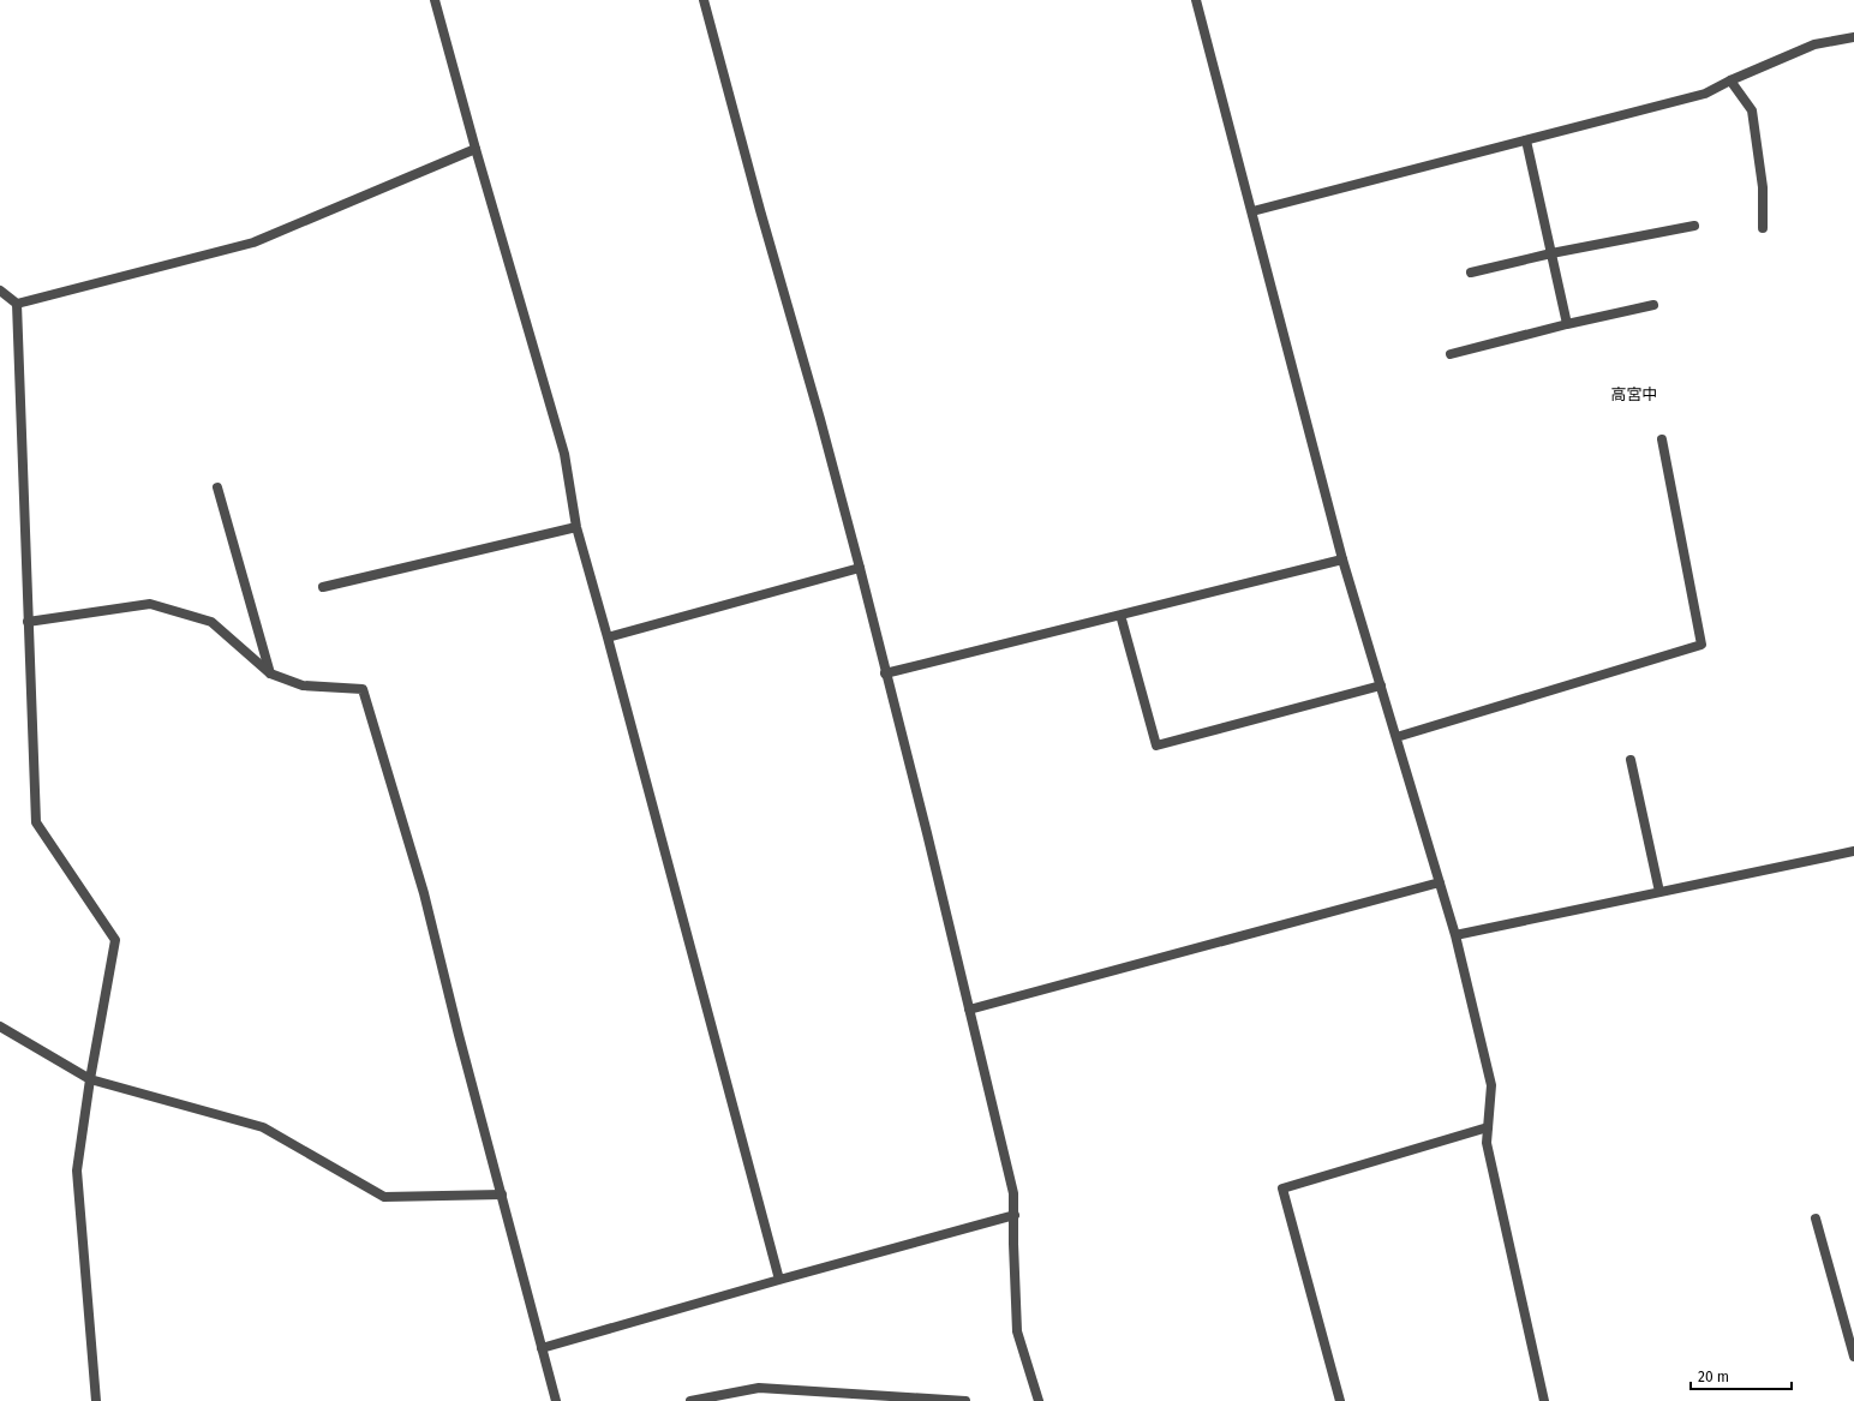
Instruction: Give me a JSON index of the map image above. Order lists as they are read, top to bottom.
{
  "districts": ["高宮中"],
  "scale_bar": "20 m"
}
